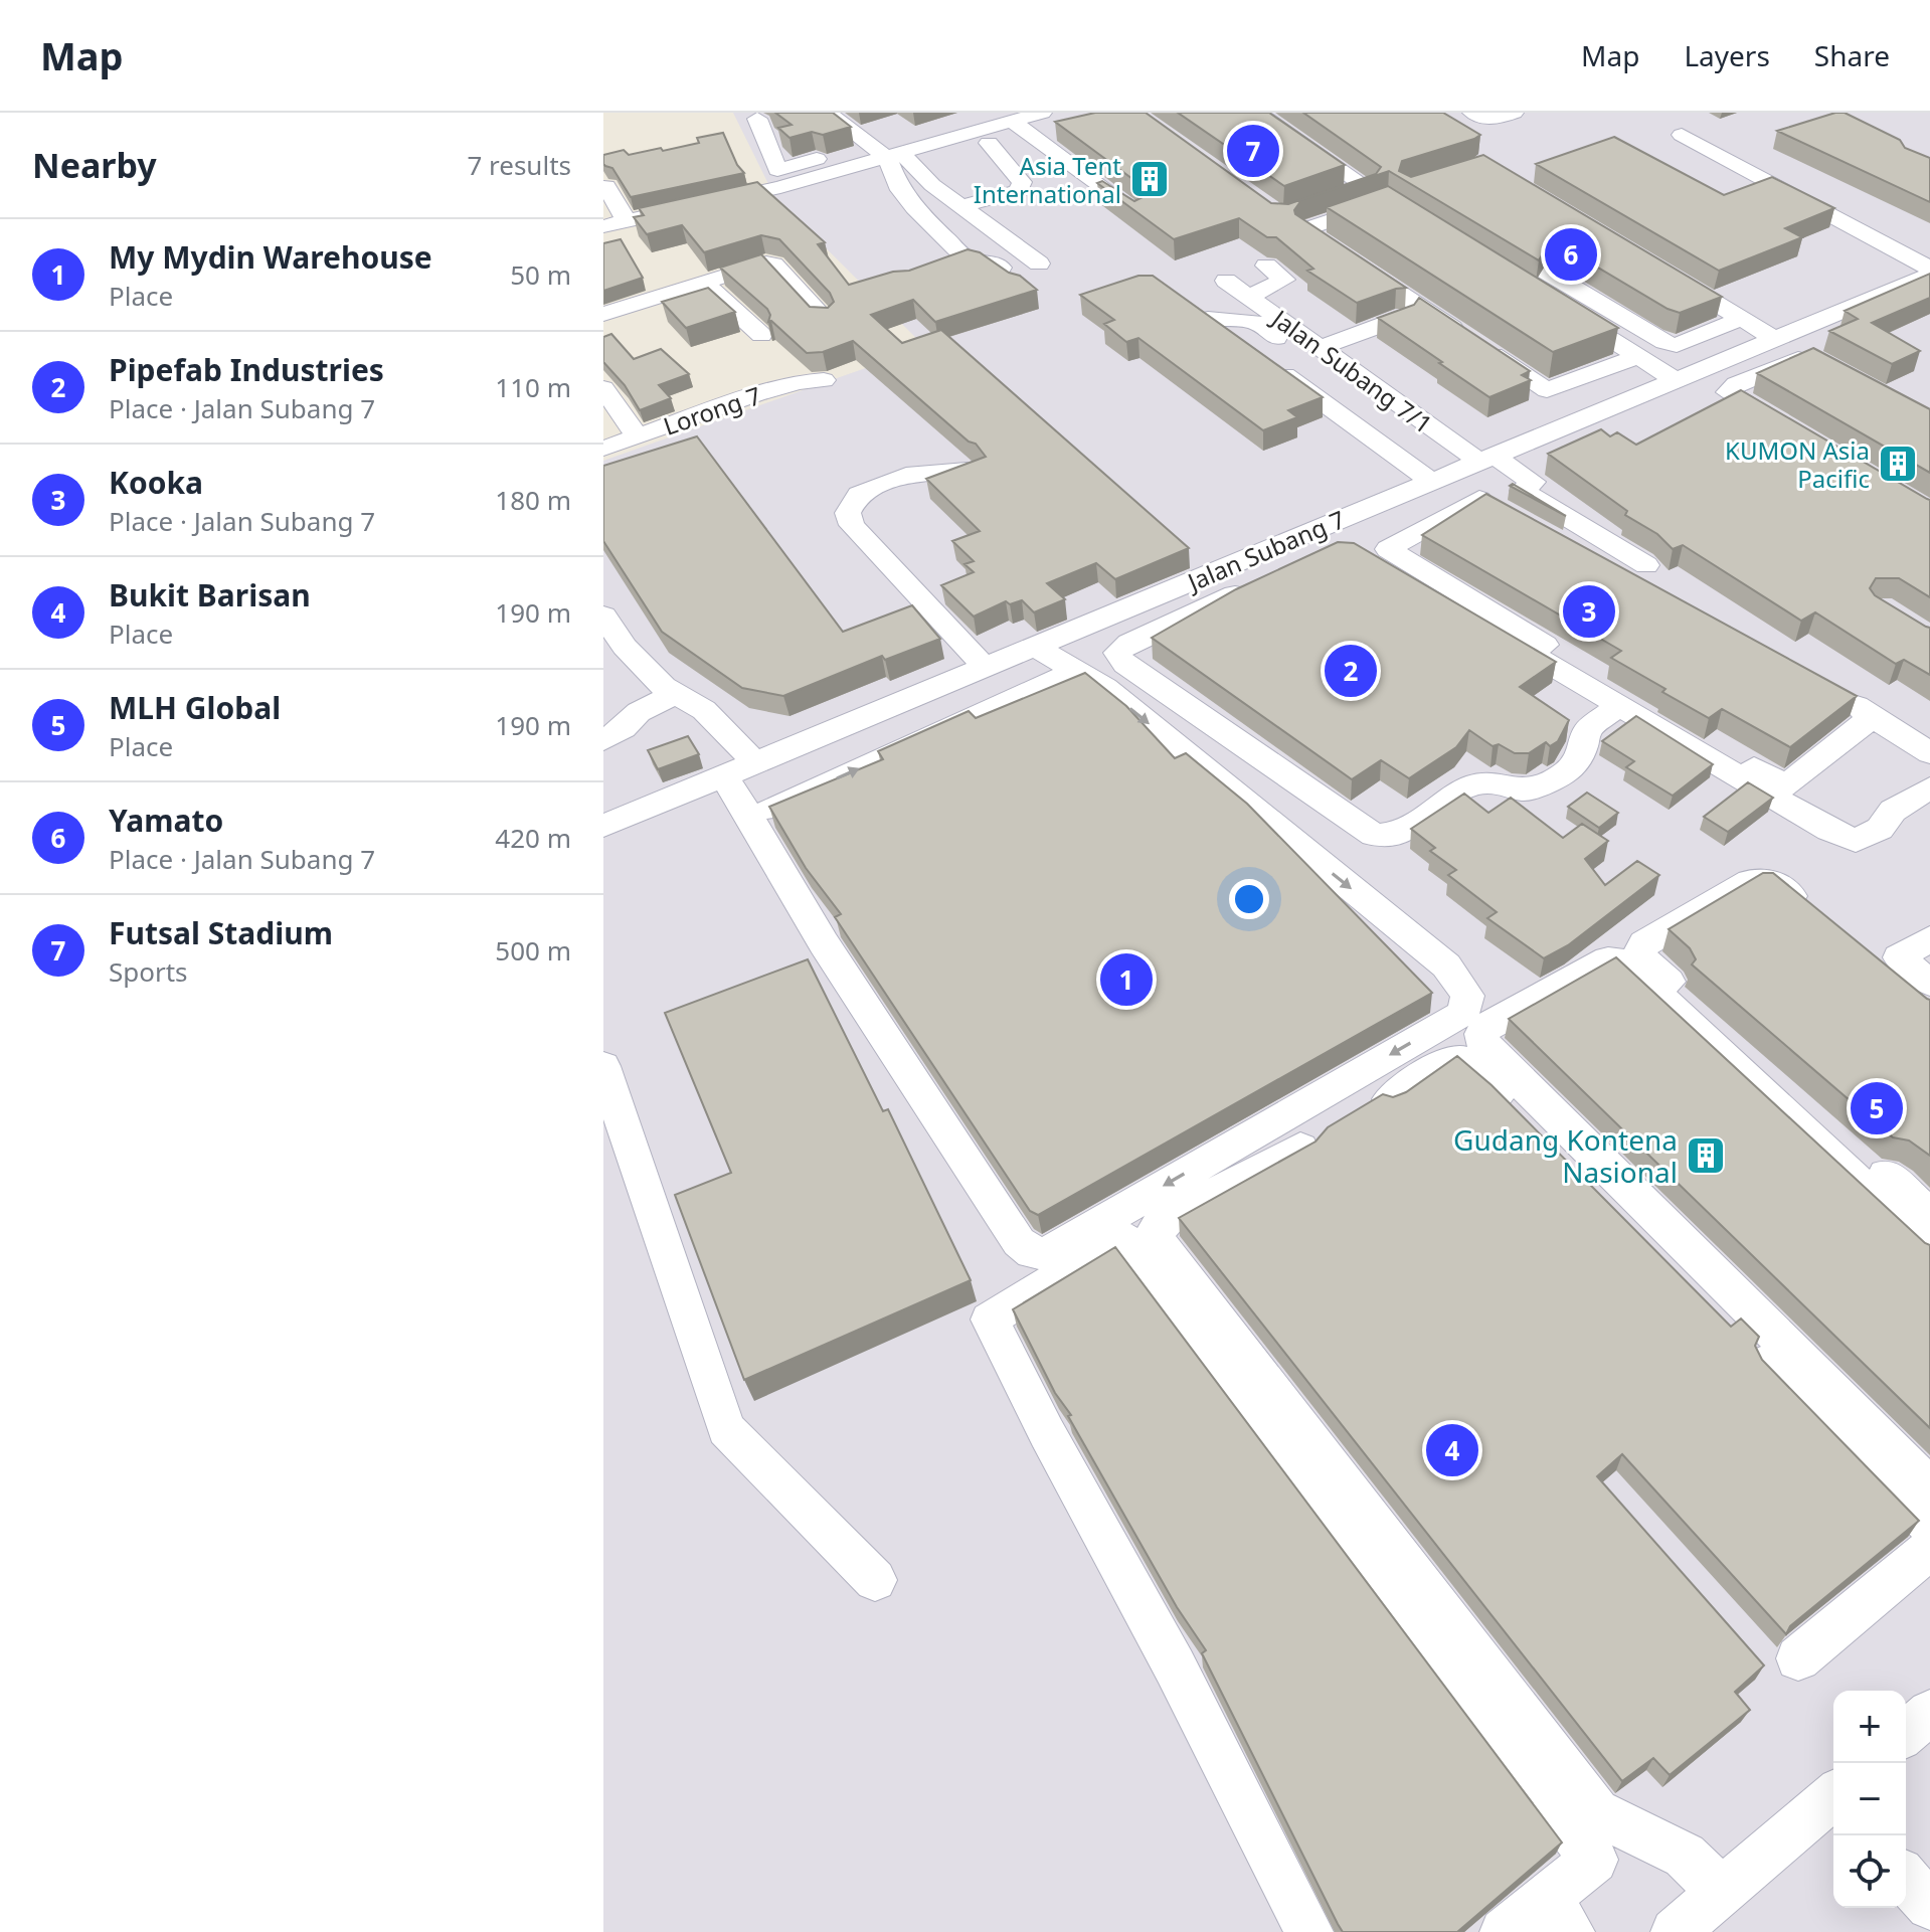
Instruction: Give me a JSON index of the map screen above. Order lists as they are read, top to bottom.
{
  "streets": {
    "street": ["Jalan Subang 7/1", "Lorong 7", "Jalan Subang 7"]
  },
  "crossings": [
    ["Jalan Subang 7/1", "Jalan Subang 7"]
  ],
  "places": {
    "building": ["Asia Tent International", "KUMON Asia Pacific", "Gudang Kontena Nasional"]
  },
  "page": {
    "header": "Map",
    "nav": ["Map", "Layers", "Share"],
    "heading": ["Nearby", "7 results"],
    "pins": [
      "7",
      "6",
      "3",
      "2",
      "1",
      "5",
      "4"
    ],
    "list": [
      {
        "mark": "1",
        "name": "My Mydin Warehouse",
        "note": "Place",
        "value": "50 m"
      },
      {
        "mark": "2",
        "name": "Pipefab Industries",
        "note": "Place · Jalan Subang 7",
        "value": "110 m"
      },
      {
        "mark": "3",
        "name": "Kooka",
        "note": "Place · Jalan Subang 7",
        "value": "180 m"
      },
      {
        "mark": "4",
        "name": "Bukit Barisan",
        "note": "Place",
        "value": "190 m"
      },
      {
        "mark": "5",
        "name": "MLH Global",
        "note": "Place",
        "value": "190 m"
      },
      {
        "mark": "6",
        "name": "Yamato",
        "note": "Place · Jalan Subang 7",
        "value": "420 m"
      },
      {
        "mark": "7",
        "name": "Futsal Stadium",
        "note": "Sports",
        "value": "500 m"
      }
    ],
    "map_buttons": ["+", "−"]
  }
}
